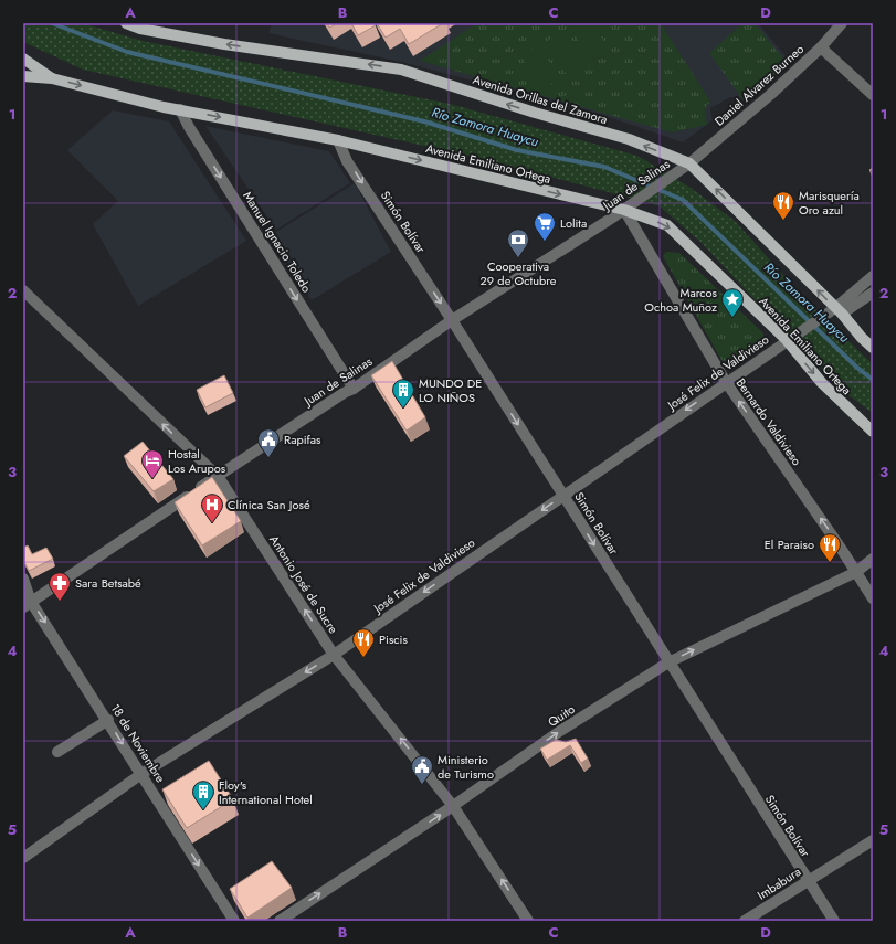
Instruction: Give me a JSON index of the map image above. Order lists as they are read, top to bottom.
{
  "streets": {
    "main road": ["Avenida Orillas del Zamora", "Avenida Emiliano Ortega"],
    "street": [
      "Daniel Alvarez Burneo",
      "Juan de Salinas",
      "Simón Bolívar",
      "Manuel Ignacio Toledo",
      "José Felix de Valdivieso",
      "Bernardo Valdivieso",
      "Antonio José de Sucre",
      "Quito",
      "18 de Noviembre",
      "Imbabura"
    ]
  },
  "crossings": [
    ["Daniel Alvarez Burneo", "Avenida Orillas del Zamora"],
    ["Daniel Alvarez Burneo", "Juan de Salinas"],
    ["Avenida Orillas del Zamora", "Juan de Salinas"],
    ["Avenida Orillas del Zamora", "José Felix de Valdivieso"],
    ["Avenida Emiliano Ortega", "Juan de Salinas"],
    ["Avenida Emiliano Ortega", "Simón Bolívar"],
    ["Avenida Emiliano Ortega", "Manuel Ignacio Toledo"],
    ["Avenida Emiliano Ortega", "José Felix de Valdivieso"],
    ["Avenida Emiliano Ortega", "Bernardo Valdivieso"],
    ["Juan de Salinas", "Simón Bolívar"],
    ["Juan de Salinas", "Manuel Ignacio Toledo"],
    ["Juan de Salinas", "Bernardo Valdivieso"],
    ["Juan de Salinas", "Antonio José de Sucre"],
    ["Juan de Salinas", "18 de Noviembre"],
    ["Simón Bolívar", "José Felix de Valdivieso"],
    ["Simón Bolívar", "Quito"],
    ["Simón Bolívar", "Imbabura"],
    ["José Felix de Valdivieso", "Bernardo Valdivieso"],
    ["José Felix de Valdivieso", "Antonio José de Sucre"],
    ["José Felix de Valdivieso", "18 de Noviembre"],
    ["Bernardo Valdivieso", "Quito"],
    ["Antonio José de Sucre", "Quito"]
  ],
  "one_way": [
    "Avenida Orillas del Zamora",
    "Avenida Emiliano Ortega",
    "Simón Bolívar",
    "Manuel Ignacio Toledo",
    "José Felix de Valdivieso",
    "Bernardo Valdivieso",
    "Antonio José de Sucre",
    "Quito",
    "18 de Noviembre"
  ],
  "water": ["Río Zamora Huaycu"],
  "places": {
    "restaurant": ["Marisquería Oro azul", "El Paraiso", "Piscis"],
    "supermarket": ["Lolita"],
    "bank": ["Cooperativa 29 de Octubre"],
    "place": ["Marcos Ochoa Muñoz"],
    "building": ["MUNDO DE LO NIÑOS", "Floy's International Hotel"],
    "public building": ["Rapifas", "Ministerio de Turismo"],
    "hotel": ["Hostal Los Arupos"],
    "hospital": ["Clínica San José"],
    "pharmacy": ["Sara Betsabé"]
  },
  "grid": {
    "columns": [
      "A",
      "B",
      "C",
      "D"
    ],
    "rows": [
      "1",
      "2",
      "3",
      "4",
      "5"
    ]
  }
}
